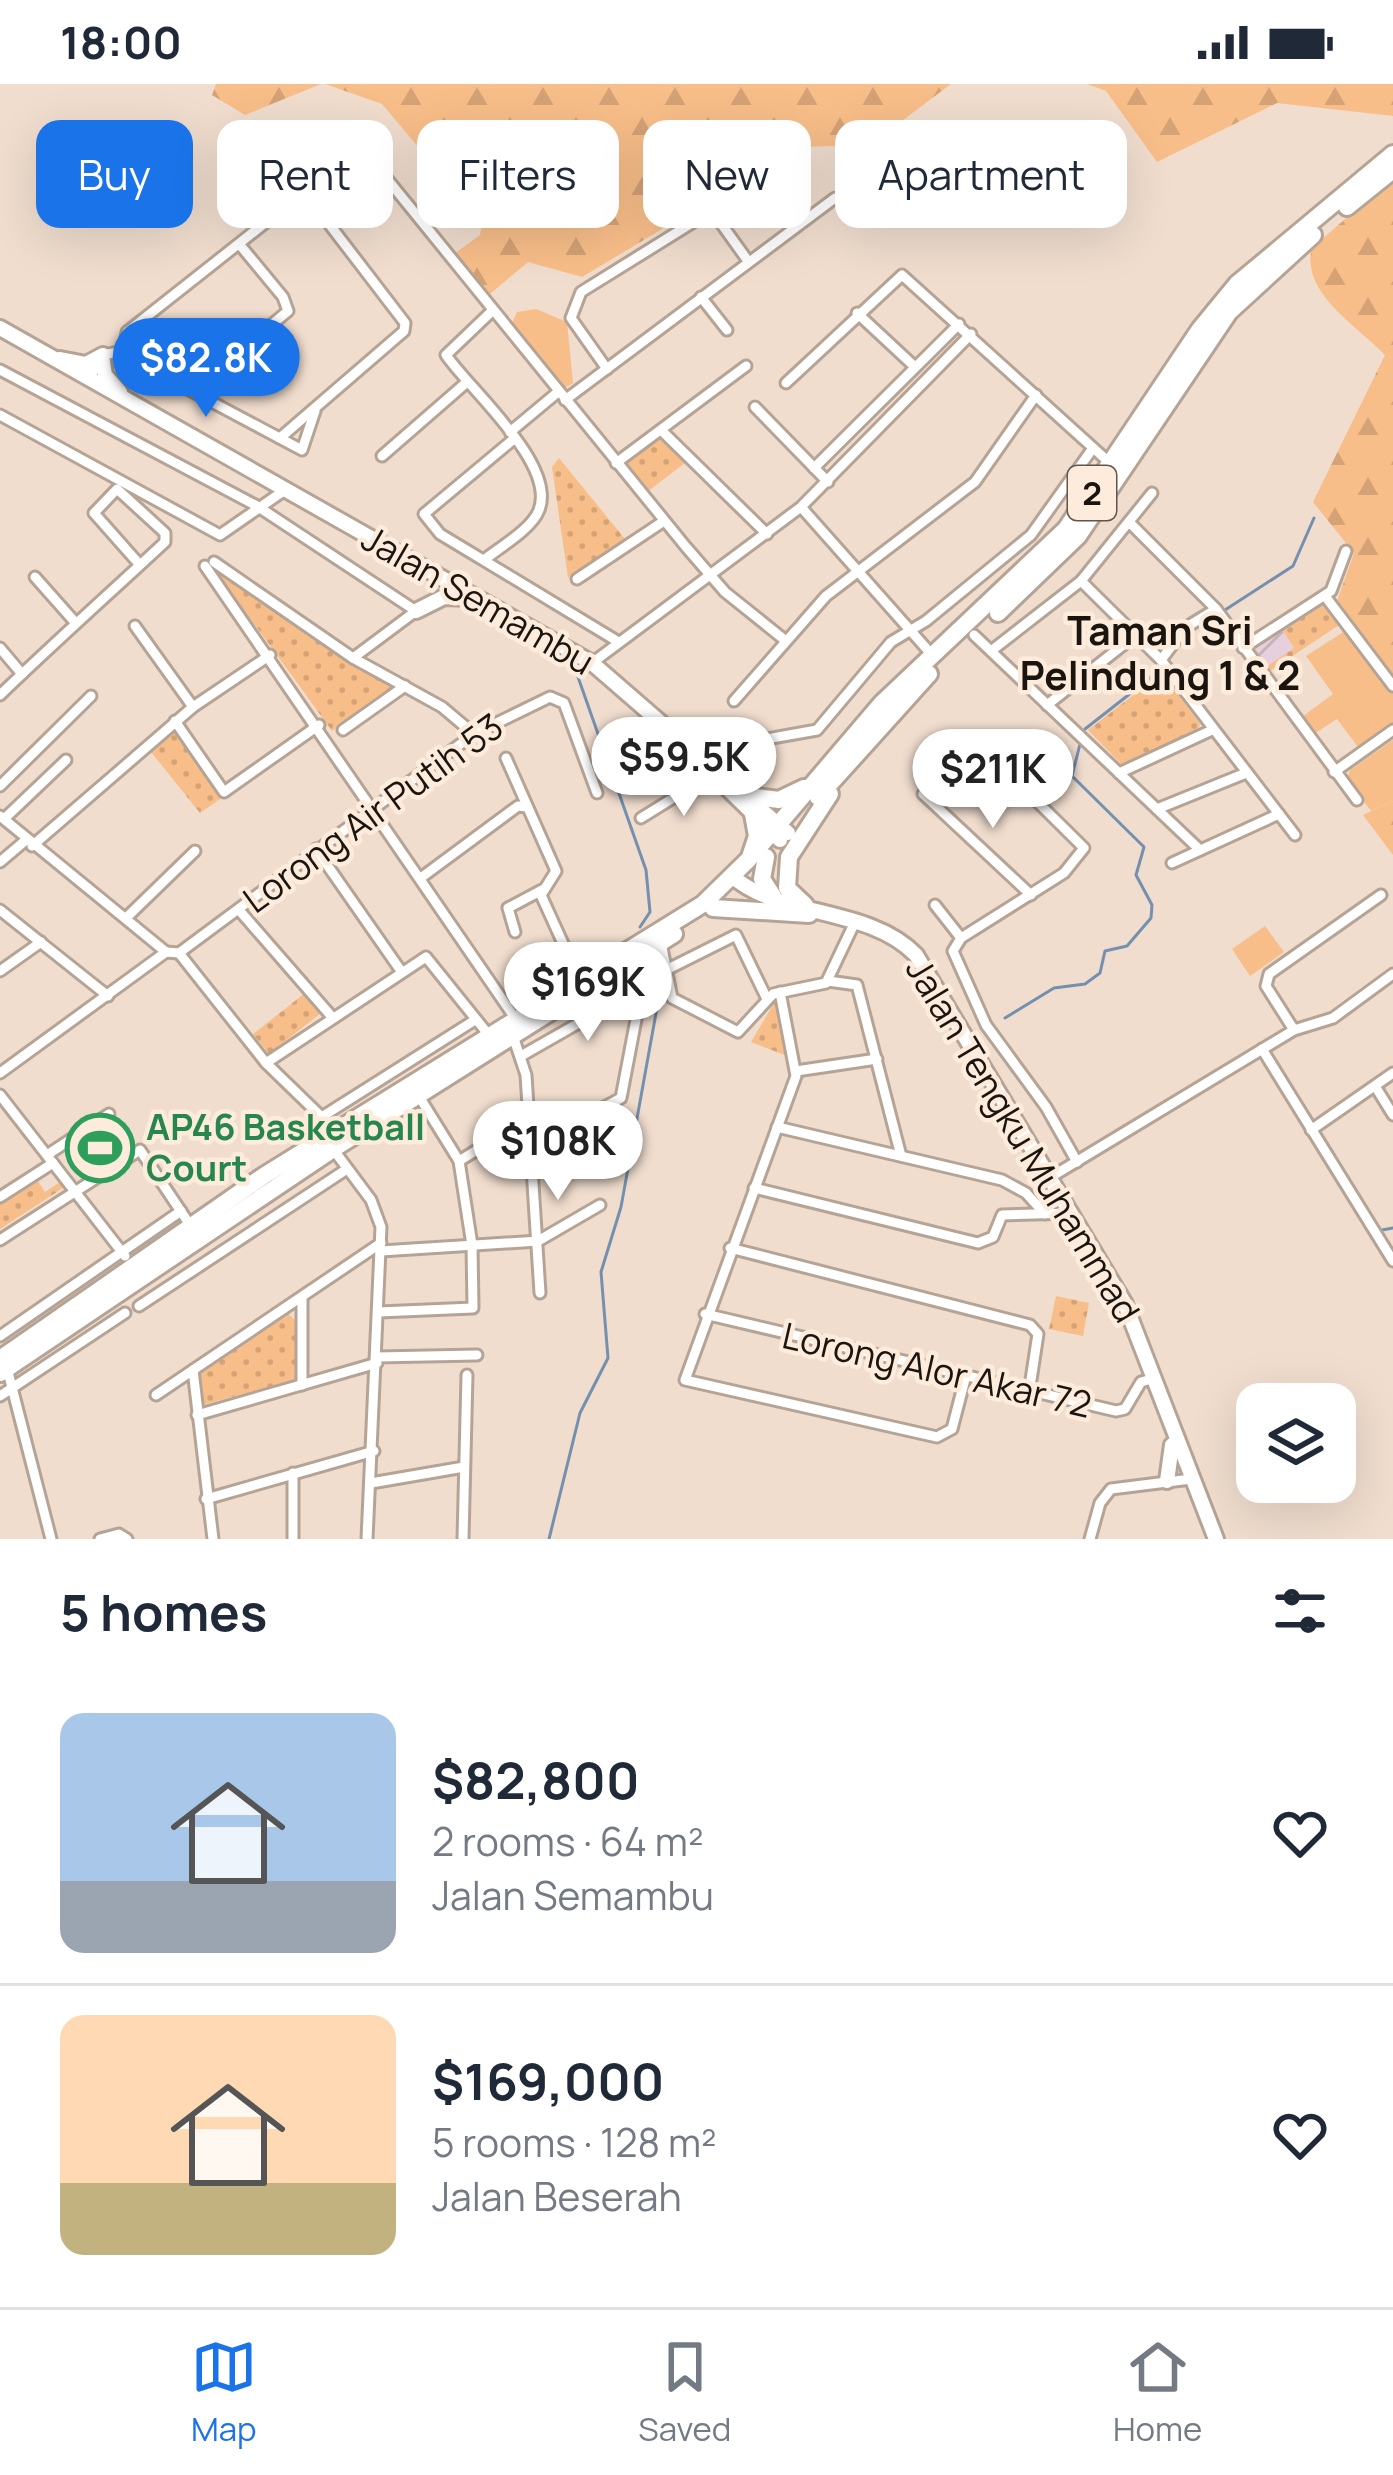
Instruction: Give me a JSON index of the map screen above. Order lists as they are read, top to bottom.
{
  "streets": {
    "highway": ["2"],
    "main road": ["Jalan Semambu", "Jalan Tengku Muhammad"],
    "street": ["Lorong Air Putih 53", "Lorong Alor Akar 72"]
  },
  "crossings": [
    ["2", "Jalan Semambu"],
    ["2", "Jalan Tengku Muhammad"],
    ["Jalan Tengku Muhammad", "Lorong Alor Akar 72"]
  ],
  "districts": ["Taman Sri Pelindung 1 & 2"],
  "places": {
    "sports": ["AP46 Basketball Court"]
  },
  "page": {
    "status": "18:00",
    "chip": [
      "Buy",
      "Rent",
      "Filters",
      "New",
      "Apartment"
    ],
    "price": [
      "$82.8K",
      "$59.5K",
      "$211K",
      "$169K",
      "$108K"
    ],
    "heading": "5 homes",
    "list": [
      {
        "name": "$82,800",
        "note": "2 rooms · 64 m² · Jalan Semambu"
      },
      {
        "name": "$169,000",
        "note": "5 rooms · 128 m² · Jalan Beserah"
      }
    ],
    "tabs": ["Map", "Saved", "Home"]
  }
}
